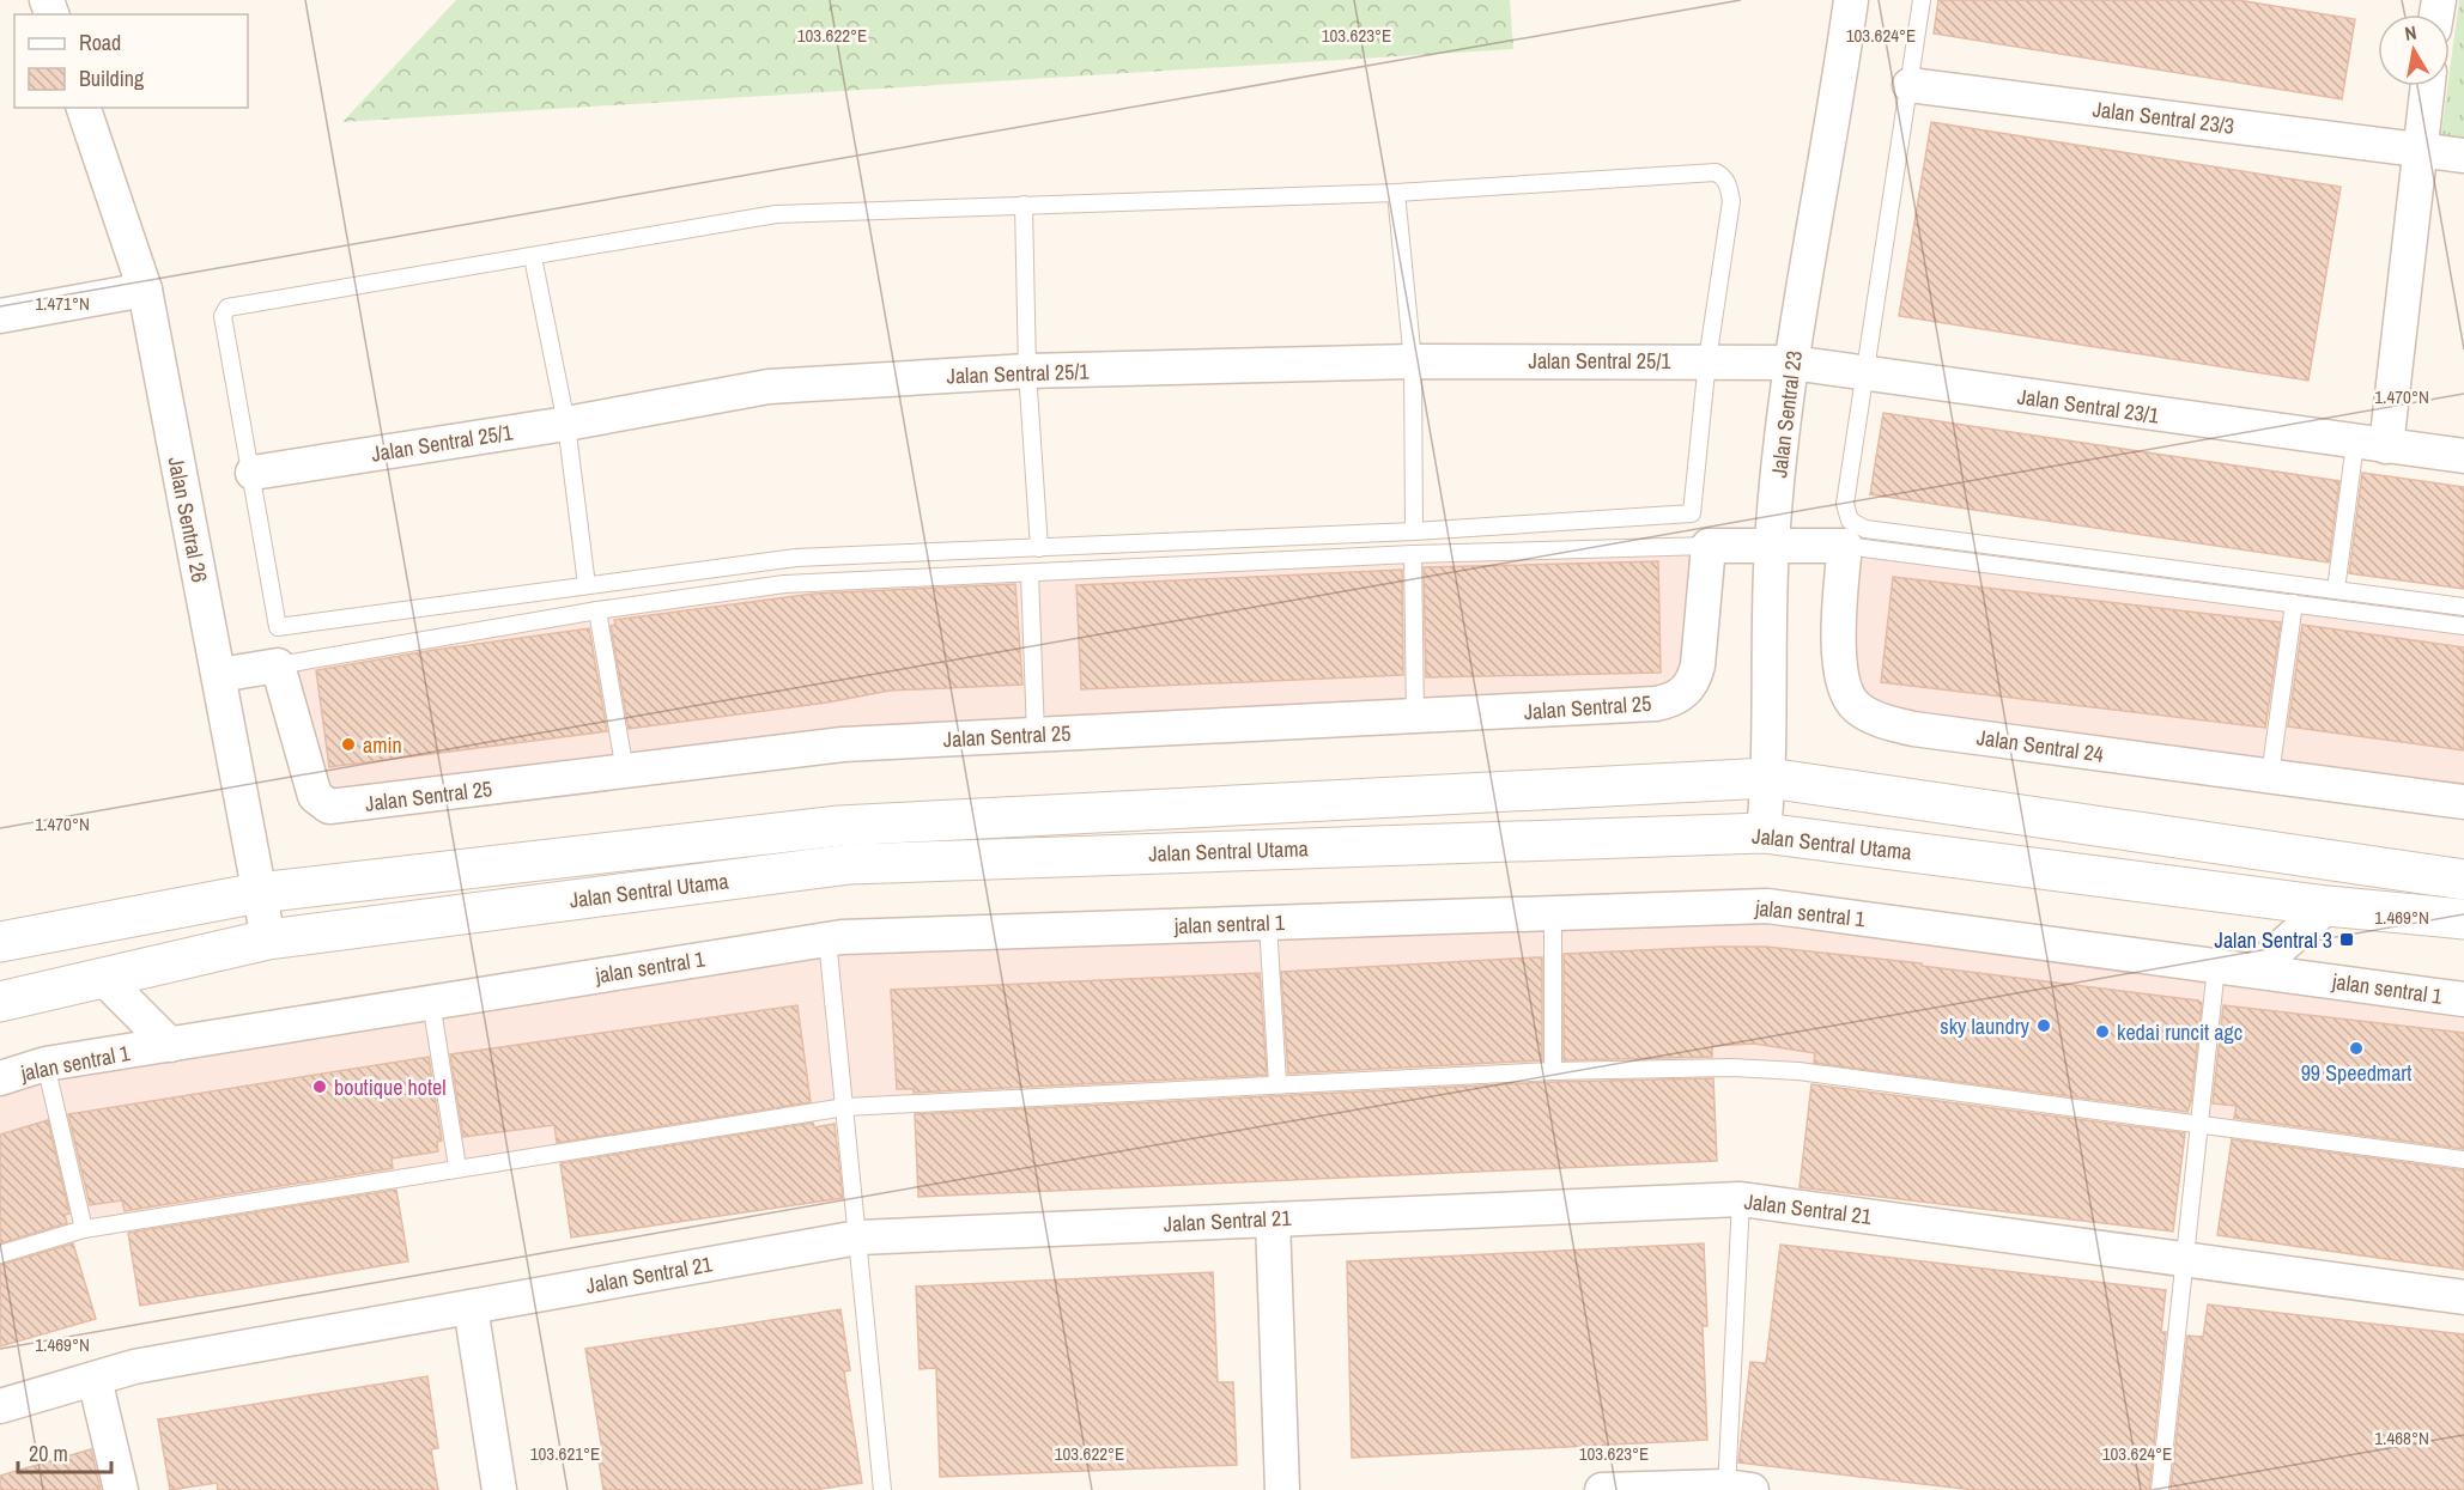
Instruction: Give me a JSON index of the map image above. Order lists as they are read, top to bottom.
{
  "streets": {
    "street": [
      "Jalan Sentral 23/3",
      "Jalan Sentral 25/1",
      "Jalan Sentral 23/1",
      "Jalan Sentral 23",
      "Jalan Sentral 26",
      "Jalan Sentral 25",
      "Jalan Sentral 24",
      "Jalan Sentral Utama",
      "jalan sentral 1",
      "Jalan Sentral 21"
    ]
  },
  "crossings": [
    ["Jalan Sentral 25/1", "Jalan Sentral 23/1"],
    ["Jalan Sentral 25/1", "Jalan Sentral 23"],
    ["Jalan Sentral 23/1", "Jalan Sentral 23"],
    ["Jalan Sentral 23", "Jalan Sentral Utama"],
    ["Jalan Sentral 26", "Jalan Sentral Utama"]
  ],
  "places": {
    "other": [
      "amin",
      "sky laundry",
      "kedai runcit agc",
      "99 Speedmart",
      "boutique hotel"
    ],
    "transit": ["Jalan Sentral 3"]
  },
  "legend": ["Road", "Building"],
  "scale_bar": "20 m",
  "north": "top",
  "coordinates": [
    "103.622°E",
    "103.623°E",
    "103.624°E",
    "1.471°N",
    "1.470°N",
    "1.469°N",
    "1.468°N",
    "103.621°E"
  ]
}
